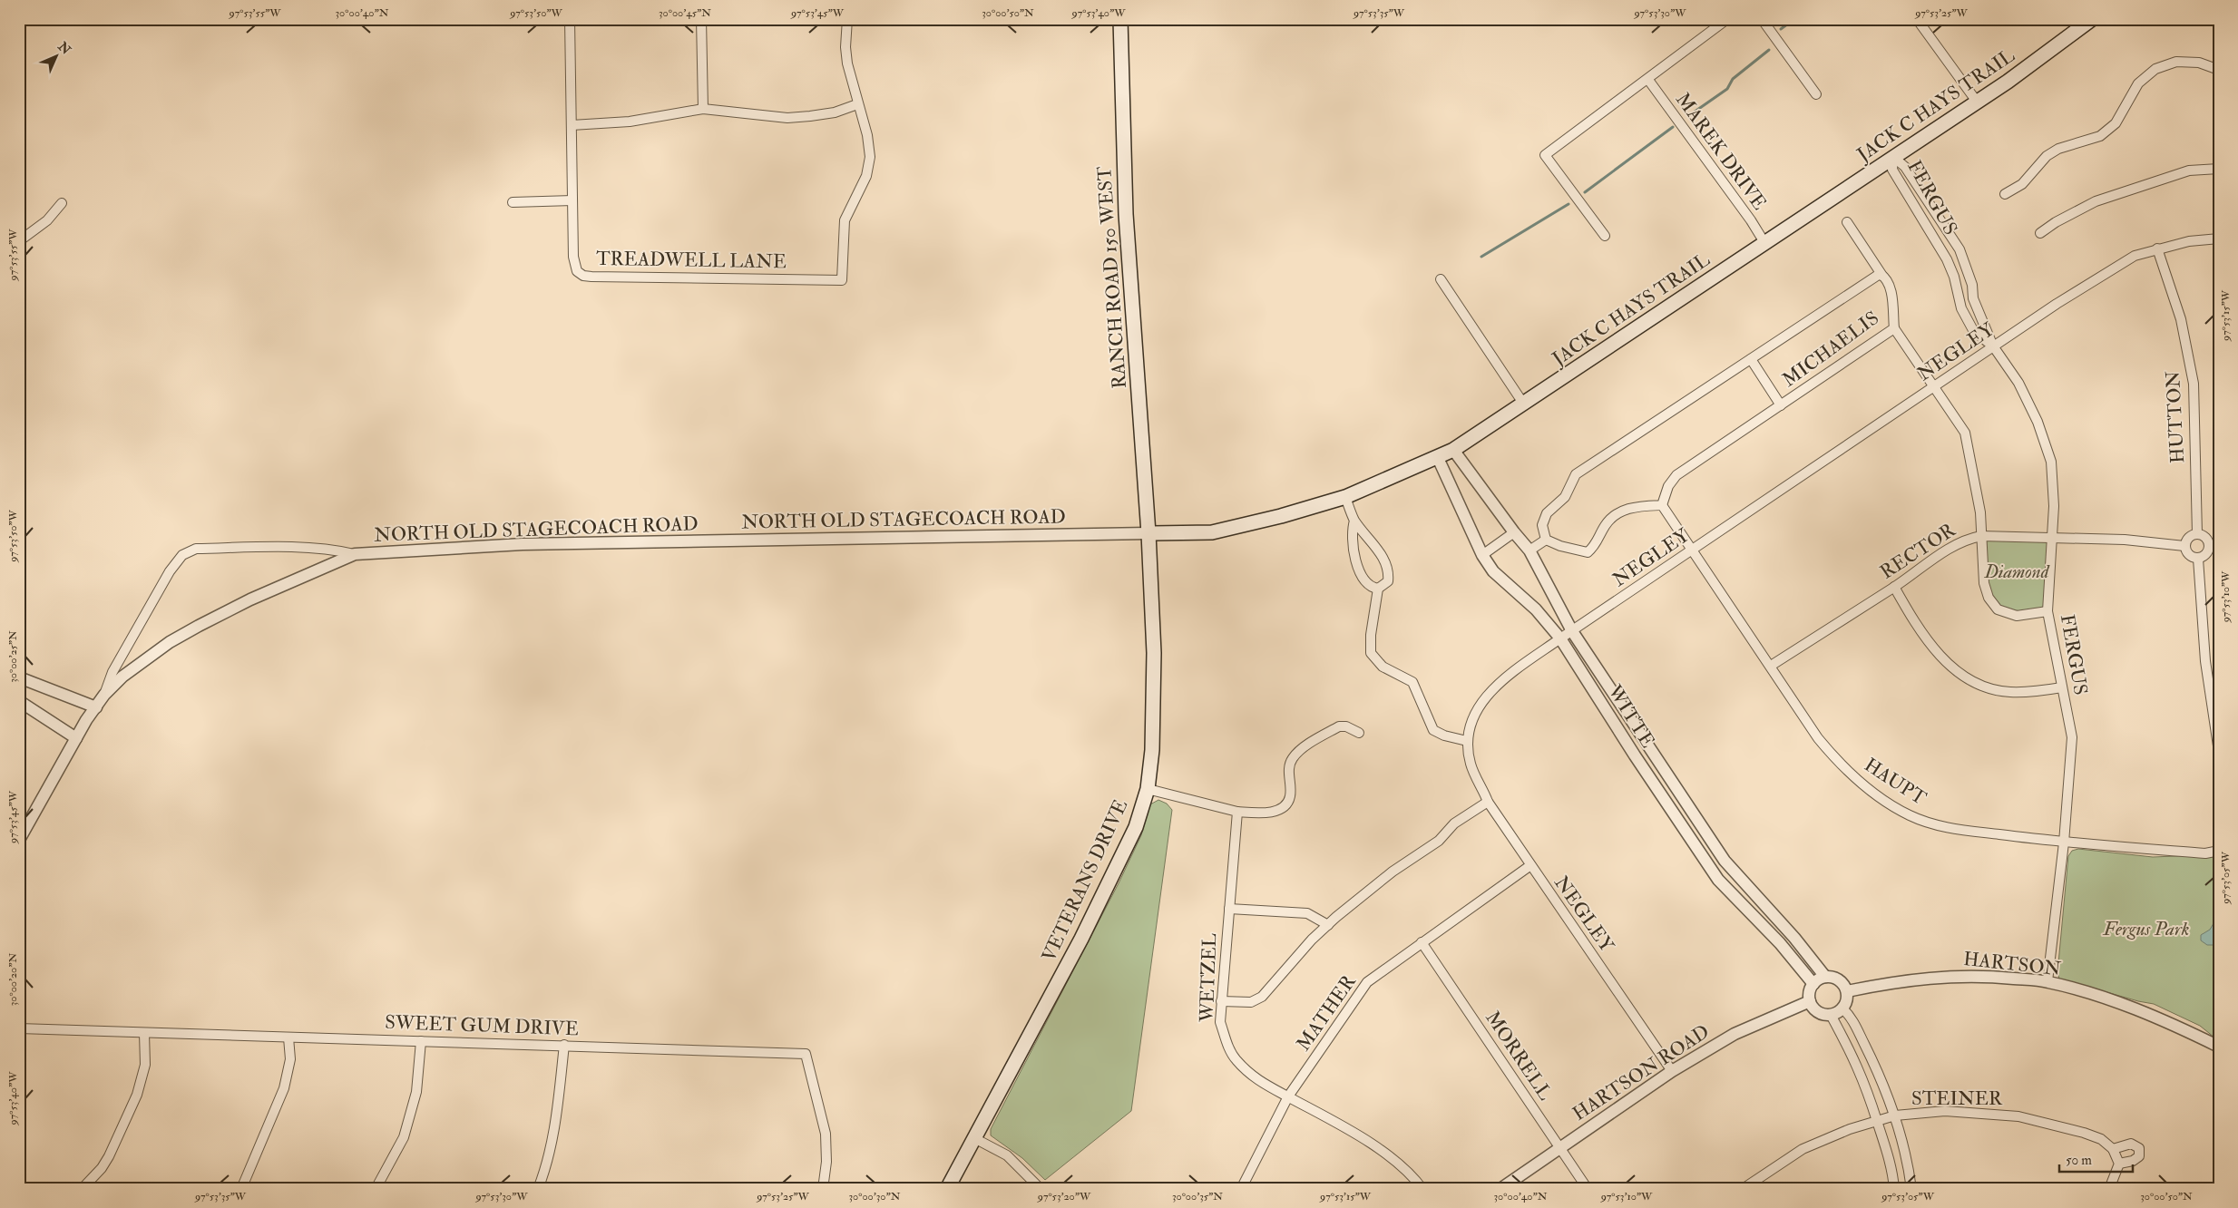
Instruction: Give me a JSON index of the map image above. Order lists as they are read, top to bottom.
{
  "streets": {
    "main road": ["JACK C HAYS TRAIL", "RANCH ROAD 150 WEST", "VETERANS DRIVE"],
    "street": [
      "MAREK DRIVE",
      "FERGUS",
      "TREADWELL LANE",
      "MICHAELIS",
      "NEGLEY",
      "HUTTON",
      "NORTH OLD STAGECOACH ROAD",
      "RECTOR",
      "WITTE",
      "HAUPT",
      "HARTSON",
      "WETZEL",
      "MATHER",
      "SWEET GUM DRIVE",
      "MORRELL",
      "HARTSON ROAD",
      "STEINER"
    ]
  },
  "crossings": [
    ["JACK C HAYS TRAIL", "MAREK DRIVE"],
    ["JACK C HAYS TRAIL", "FERGUS"],
    ["JACK C HAYS TRAIL", "RANCH ROAD 150 WEST"],
    ["JACK C HAYS TRAIL", "NORTH OLD STAGECOACH ROAD"],
    ["JACK C HAYS TRAIL", "WITTE"],
    ["JACK C HAYS TRAIL", "VETERANS DRIVE"],
    ["FERGUS", "NEGLEY"],
    ["FERGUS", "RECTOR"],
    ["FERGUS", "HAUPT"],
    ["FERGUS", "HARTSON"],
    ["RANCH ROAD 150 WEST", "NORTH OLD STAGECOACH ROAD"],
    ["RANCH ROAD 150 WEST", "VETERANS DRIVE"],
    ["MICHAELIS", "HAUPT"],
    ["NEGLEY", "HUTTON"],
    ["NEGLEY", "WITTE"],
    ["NEGLEY", "HAUPT"],
    ["NEGLEY", "MATHER"],
    ["NEGLEY", "HARTSON ROAD"],
    ["HUTTON", "RECTOR"],
    ["NORTH OLD STAGECOACH ROAD", "VETERANS DRIVE"],
    ["RECTOR", "HAUPT"],
    ["WITTE", "HARTSON"],
    ["WITTE", "HARTSON ROAD"],
    ["HARTSON", "HARTSON ROAD"],
    ["WETZEL", "MATHER"],
    ["MATHER", "MORRELL"],
    ["MORRELL", "HARTSON ROAD"]
  ],
  "parks": ["Diamond", "Fergus Park"],
  "scale_bar": "50 m",
  "north": "top right",
  "coordinates": [
    "97°53'55\"W",
    "30°00'40\"N",
    "97°53'50\"W",
    "30°00'45\"N",
    "97°53'45\"W",
    "30°00'50\"N",
    "97°53'40\"W",
    "97°53'35\"W",
    "97°53'30\"W",
    "97°53'25\"W",
    "97°53'15\"W",
    "97°53'10\"W",
    "30°00'25\"N",
    "97°53'05\"W",
    "30°00'20\"N",
    "30°00'30\"N",
    "97°53'20\"W",
    "30°00'35\"N"
  ]
}
